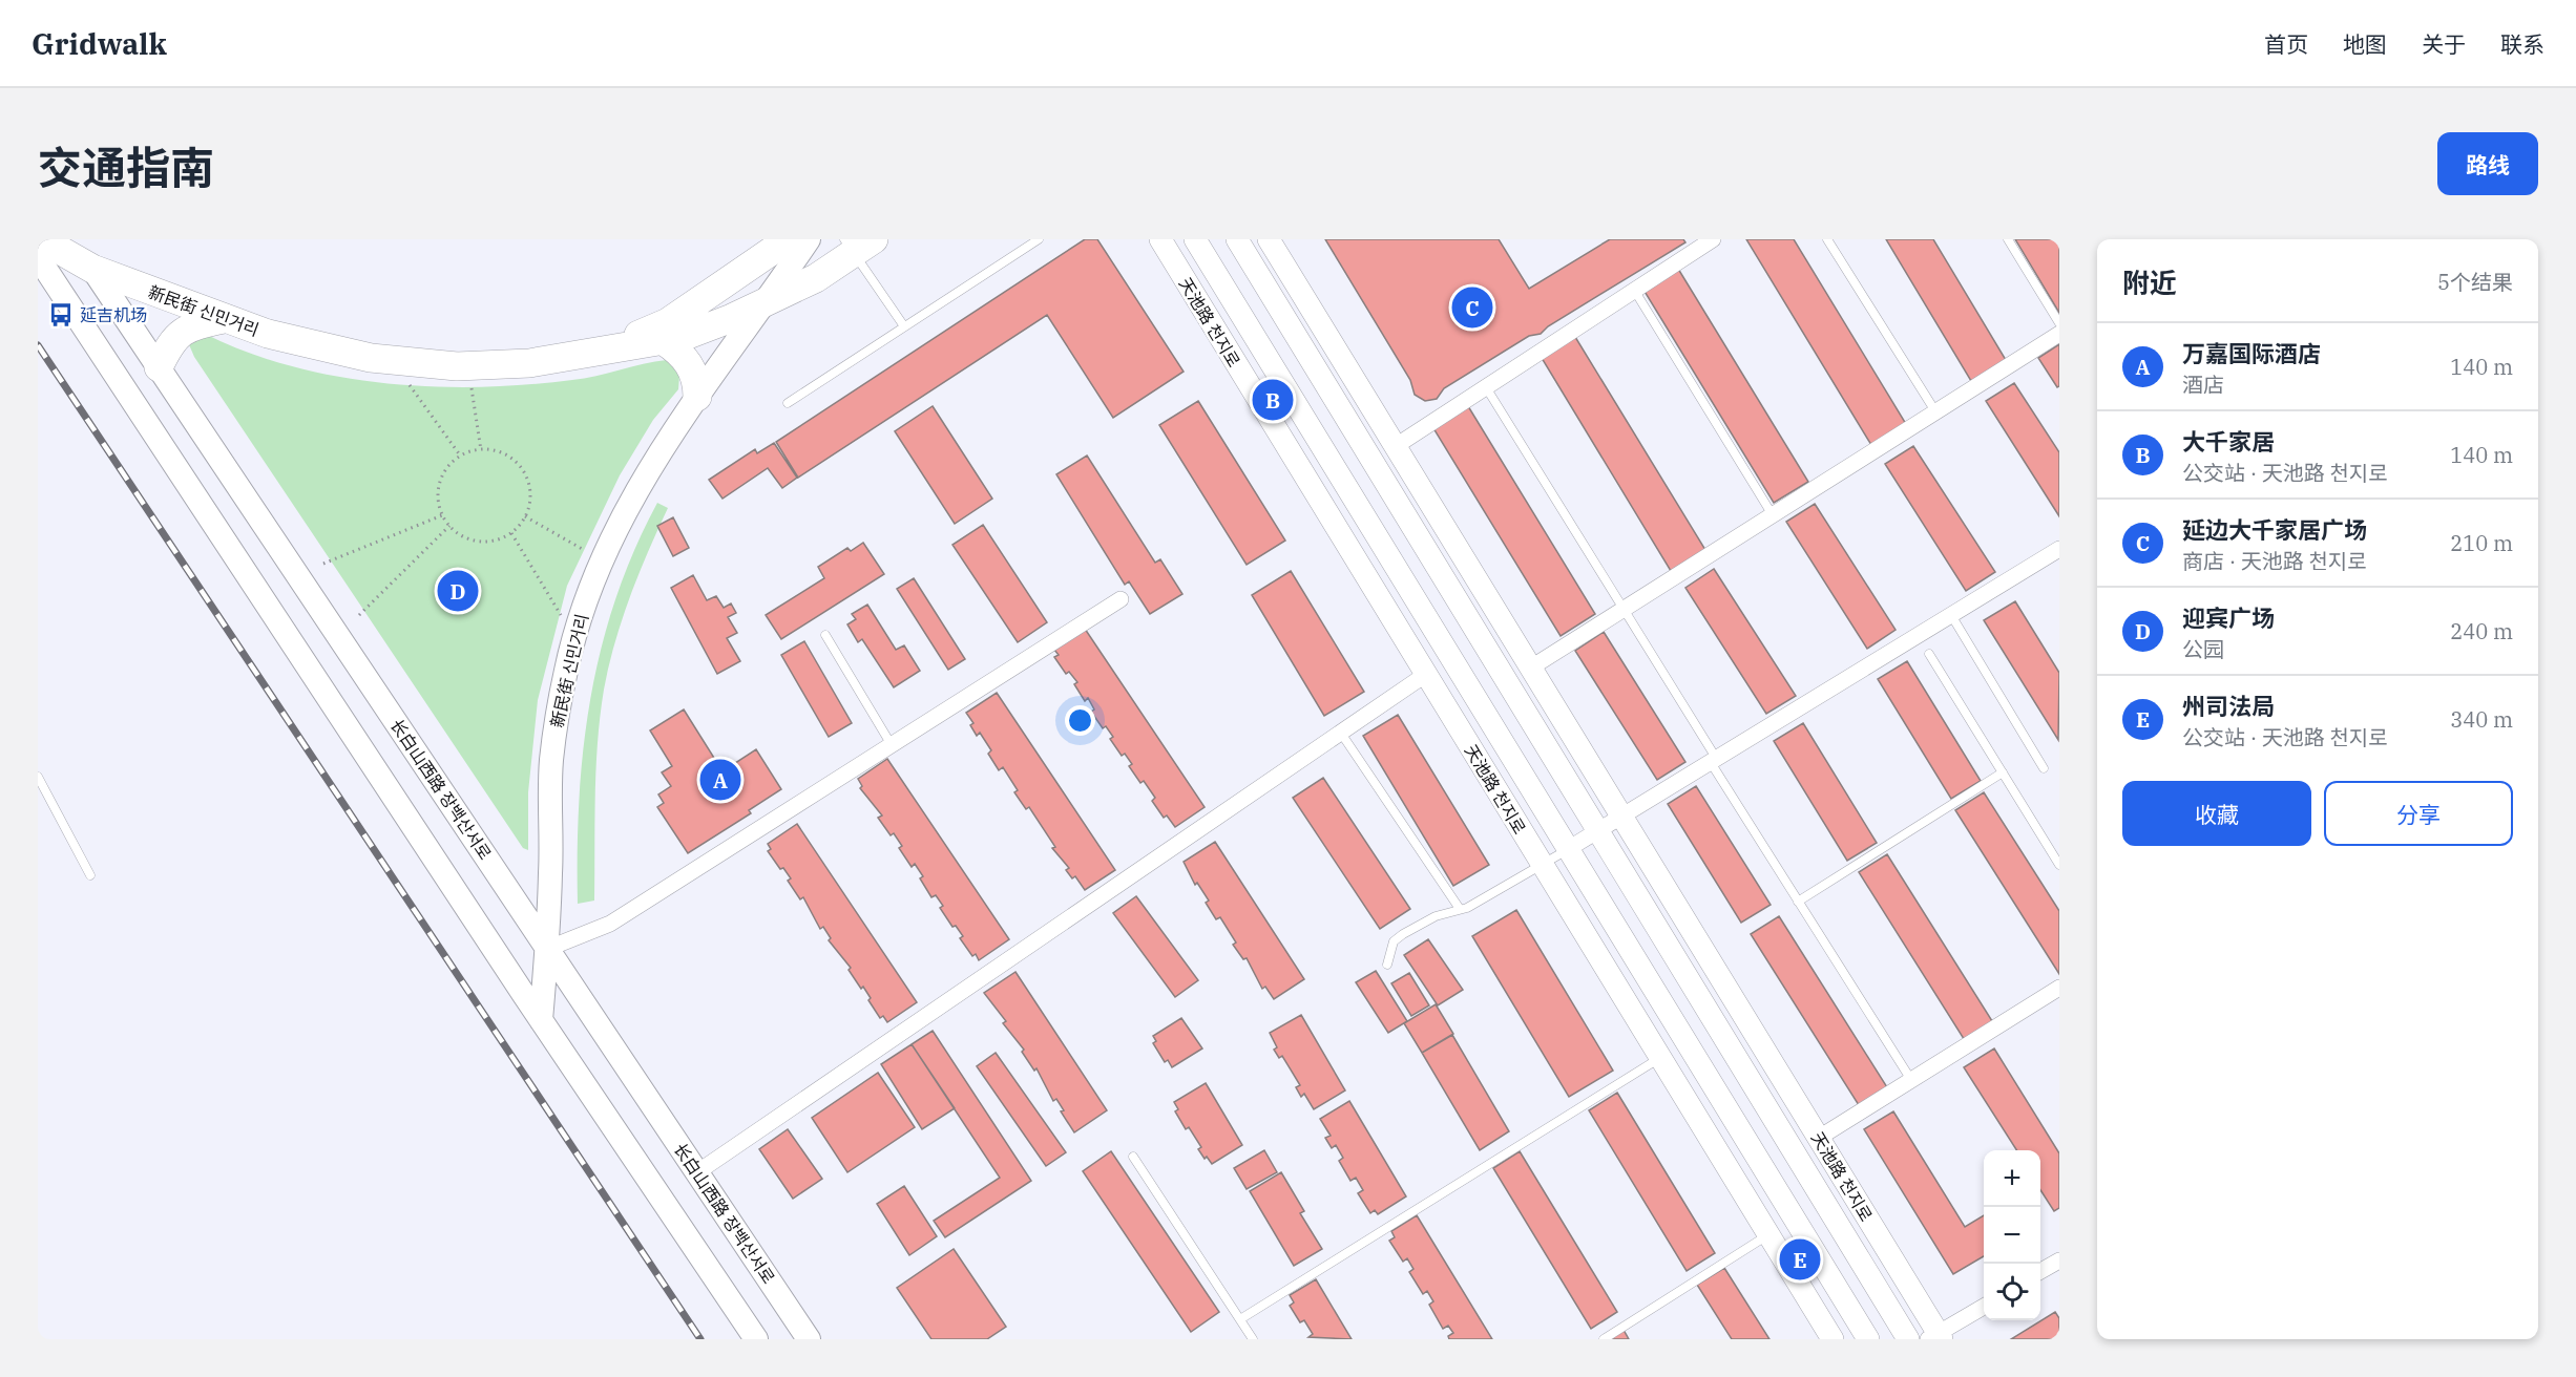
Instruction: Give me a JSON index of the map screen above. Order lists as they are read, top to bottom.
{
  "streets": {
    "highway": ["新民街 신민거리", "长白山西路 장백산서로"],
    "street": ["天池路 천지로"]
  },
  "crossings": [
    ["新民街 신민거리", "长白山西路 장백산서로"]
  ],
  "places": {
    "bus stop": ["延吉机场"]
  },
  "page": {
    "header": "Gridwalk",
    "nav": [
      "首页",
      "地图",
      "关于",
      "联系"
    ],
    "title": "交通指南",
    "buttons": [
      "路线",
      ["收藏", "分享"]
    ],
    "heading": ["附近", "5个结果"],
    "pins": [
      "C",
      "B",
      "D",
      "A",
      "E"
    ],
    "list": [
      {
        "mark": "A",
        "name": "万嘉国际酒店",
        "note": "酒店",
        "value": "140 m"
      },
      {
        "mark": "B",
        "name": "大千家居",
        "note": "公交站 · 天池路 천지로",
        "value": "140 m"
      },
      {
        "mark": "C",
        "name": "延边大千家居广场",
        "note": "商店 · 天池路 천지로",
        "value": "210 m"
      },
      {
        "mark": "D",
        "name": "迎宾广场",
        "note": "公园",
        "value": "240 m"
      },
      {
        "mark": "E",
        "name": "州司法局",
        "note": "公交站 · 天池路 천지로",
        "value": "340 m"
      }
    ],
    "map_buttons": ["+", "−"]
  }
}
